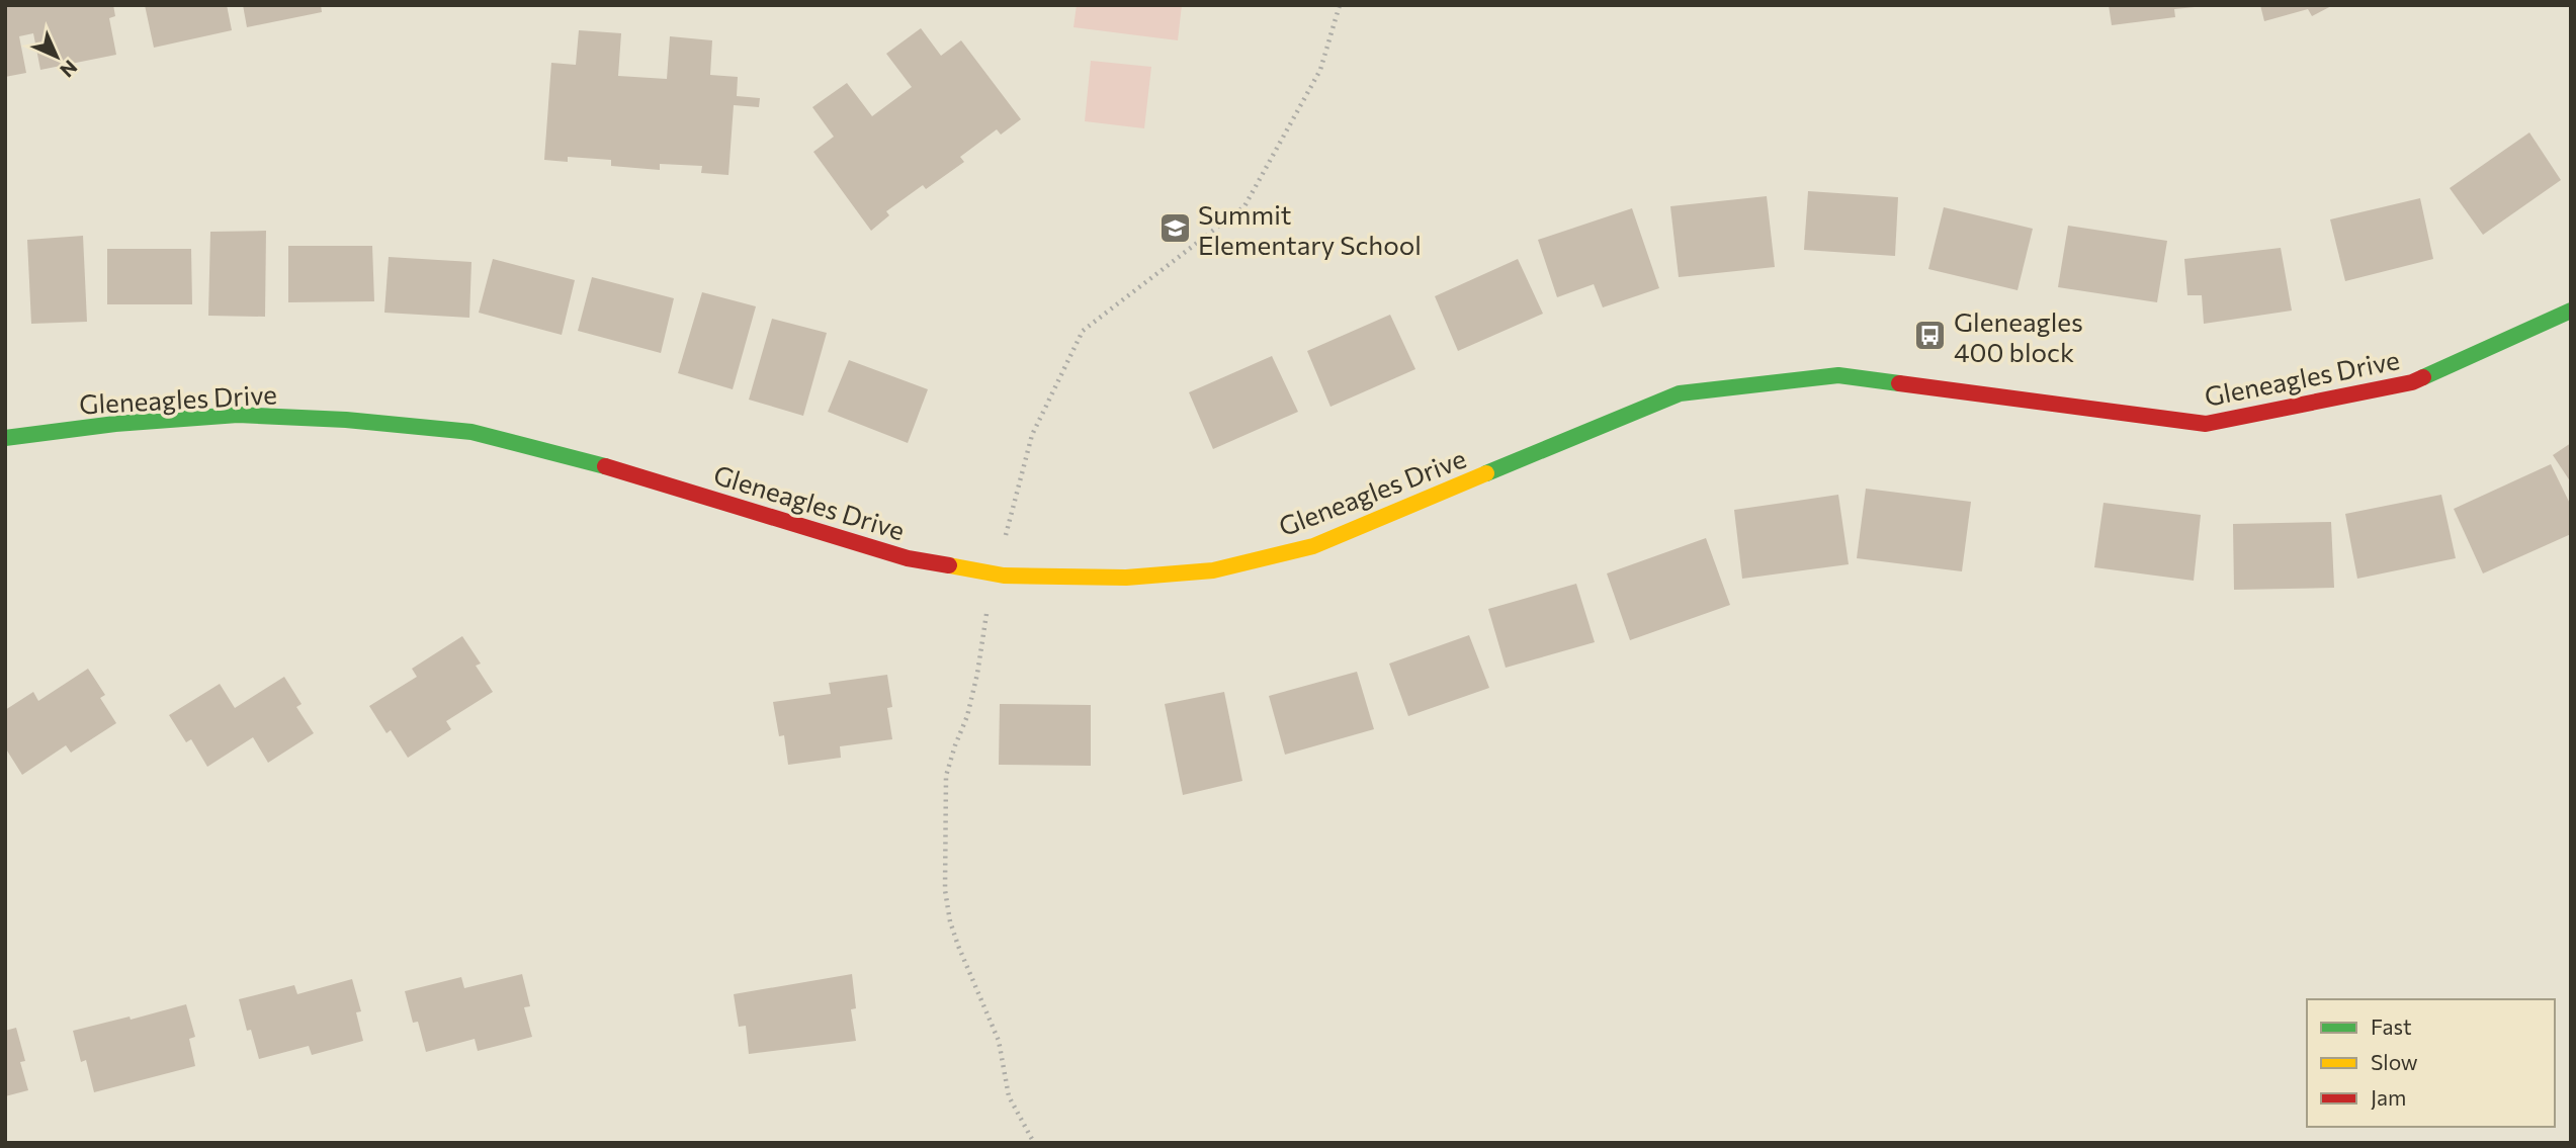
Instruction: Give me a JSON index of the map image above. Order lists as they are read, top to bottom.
{
  "streets": {
    "street": ["Gleneagles Drive"]
  },
  "places": {
    "school or university": ["Summit Elementary School"],
    "bus stop": ["Gleneagles 400 block"]
  },
  "legend": ["Fast", "Slow", "Jam"],
  "north": "bottom right"
}
